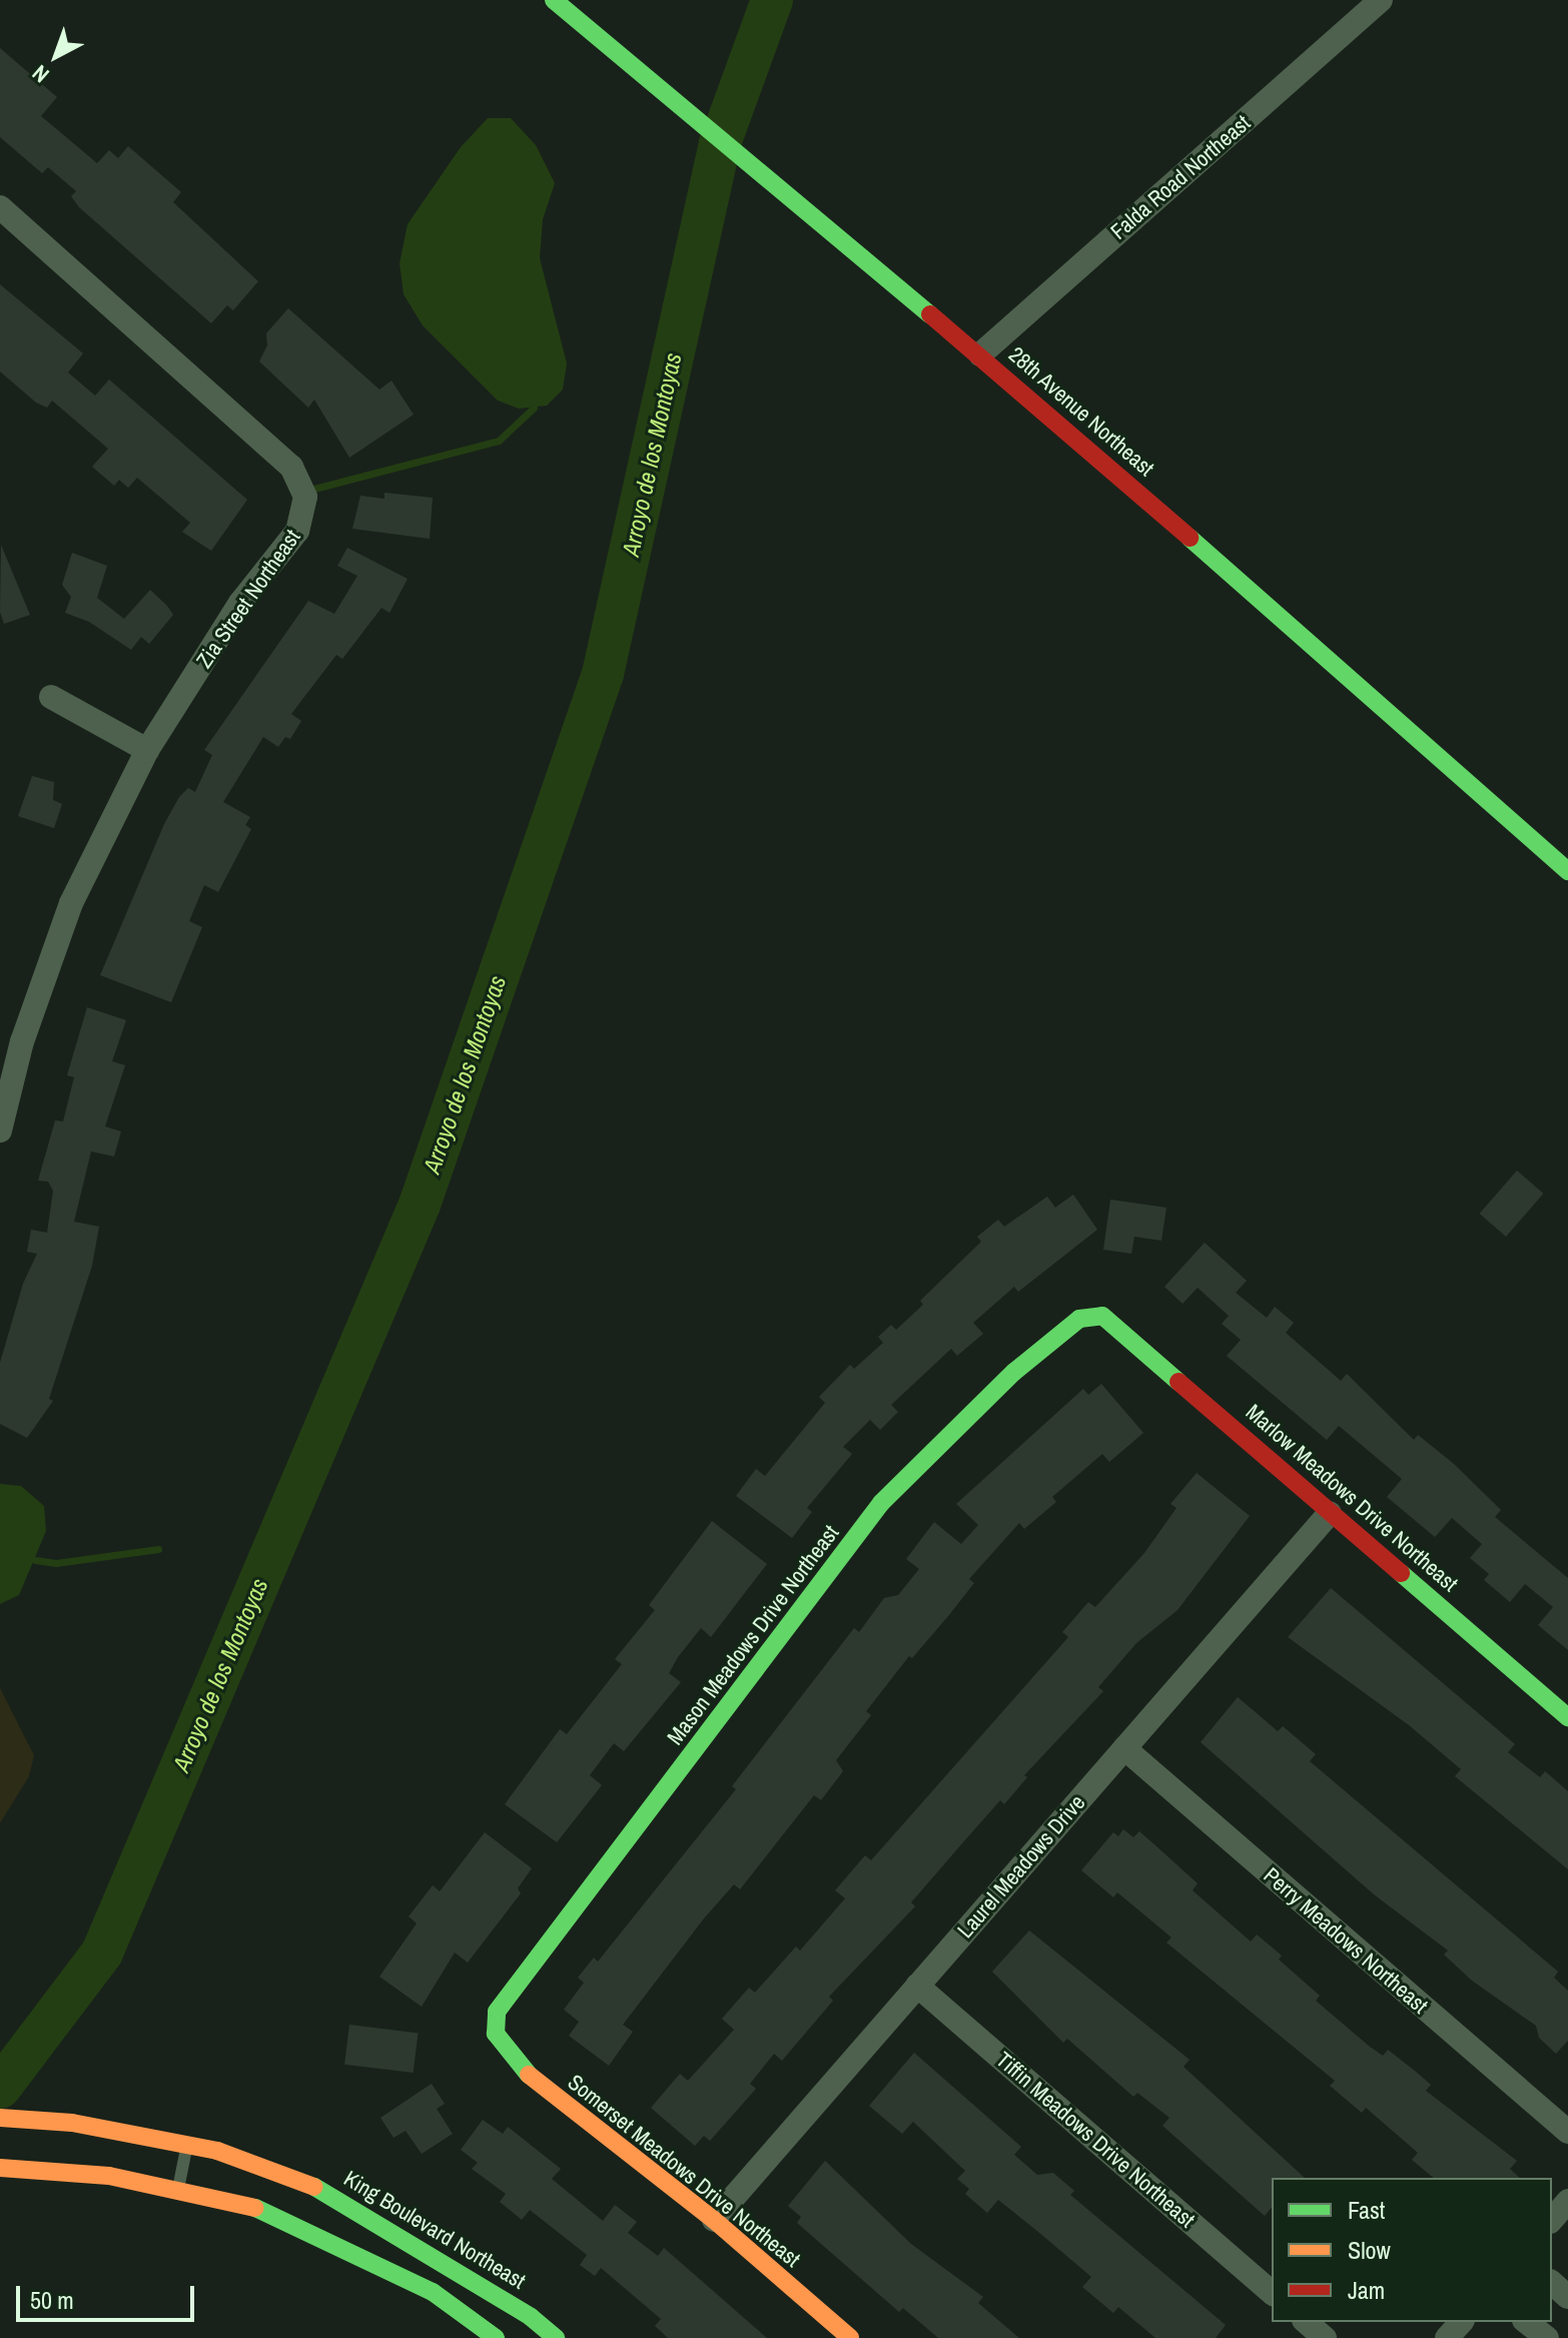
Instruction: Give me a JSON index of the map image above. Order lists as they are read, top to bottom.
{
  "streets": {
    "street": [
      "Falda Road Northeast",
      "28th Avenue Northeast",
      "Zia Street Northeast",
      "Marlow Meadows Drive Northeast",
      "Mason Meadows Drive Northeast",
      "Laurel Meadows Drive",
      "Perry Meadows Northeast",
      "Tiffin Meadows Drive Northeast",
      "Somerset Meadows Drive Northeast",
      "King Boulevard Northeast"
    ]
  },
  "crossings": [
    ["Falda Road Northeast", "28th Avenue Northeast"],
    ["Marlow Meadows Drive Northeast", "Mason Meadows Drive Northeast"],
    ["Marlow Meadows Drive Northeast", "Laurel Meadows Drive"],
    ["Mason Meadows Drive Northeast", "Somerset Meadows Drive Northeast"],
    ["Laurel Meadows Drive", "Perry Meadows Northeast"],
    ["Laurel Meadows Drive", "Tiffin Meadows Drive Northeast"],
    ["Laurel Meadows Drive", "Somerset Meadows Drive Northeast"]
  ],
  "water": ["Arroyo de los Montoyas"],
  "legend": ["Fast", "Slow", "Jam"],
  "scale_bar": "50 m",
  "north": "bottom left"
}
